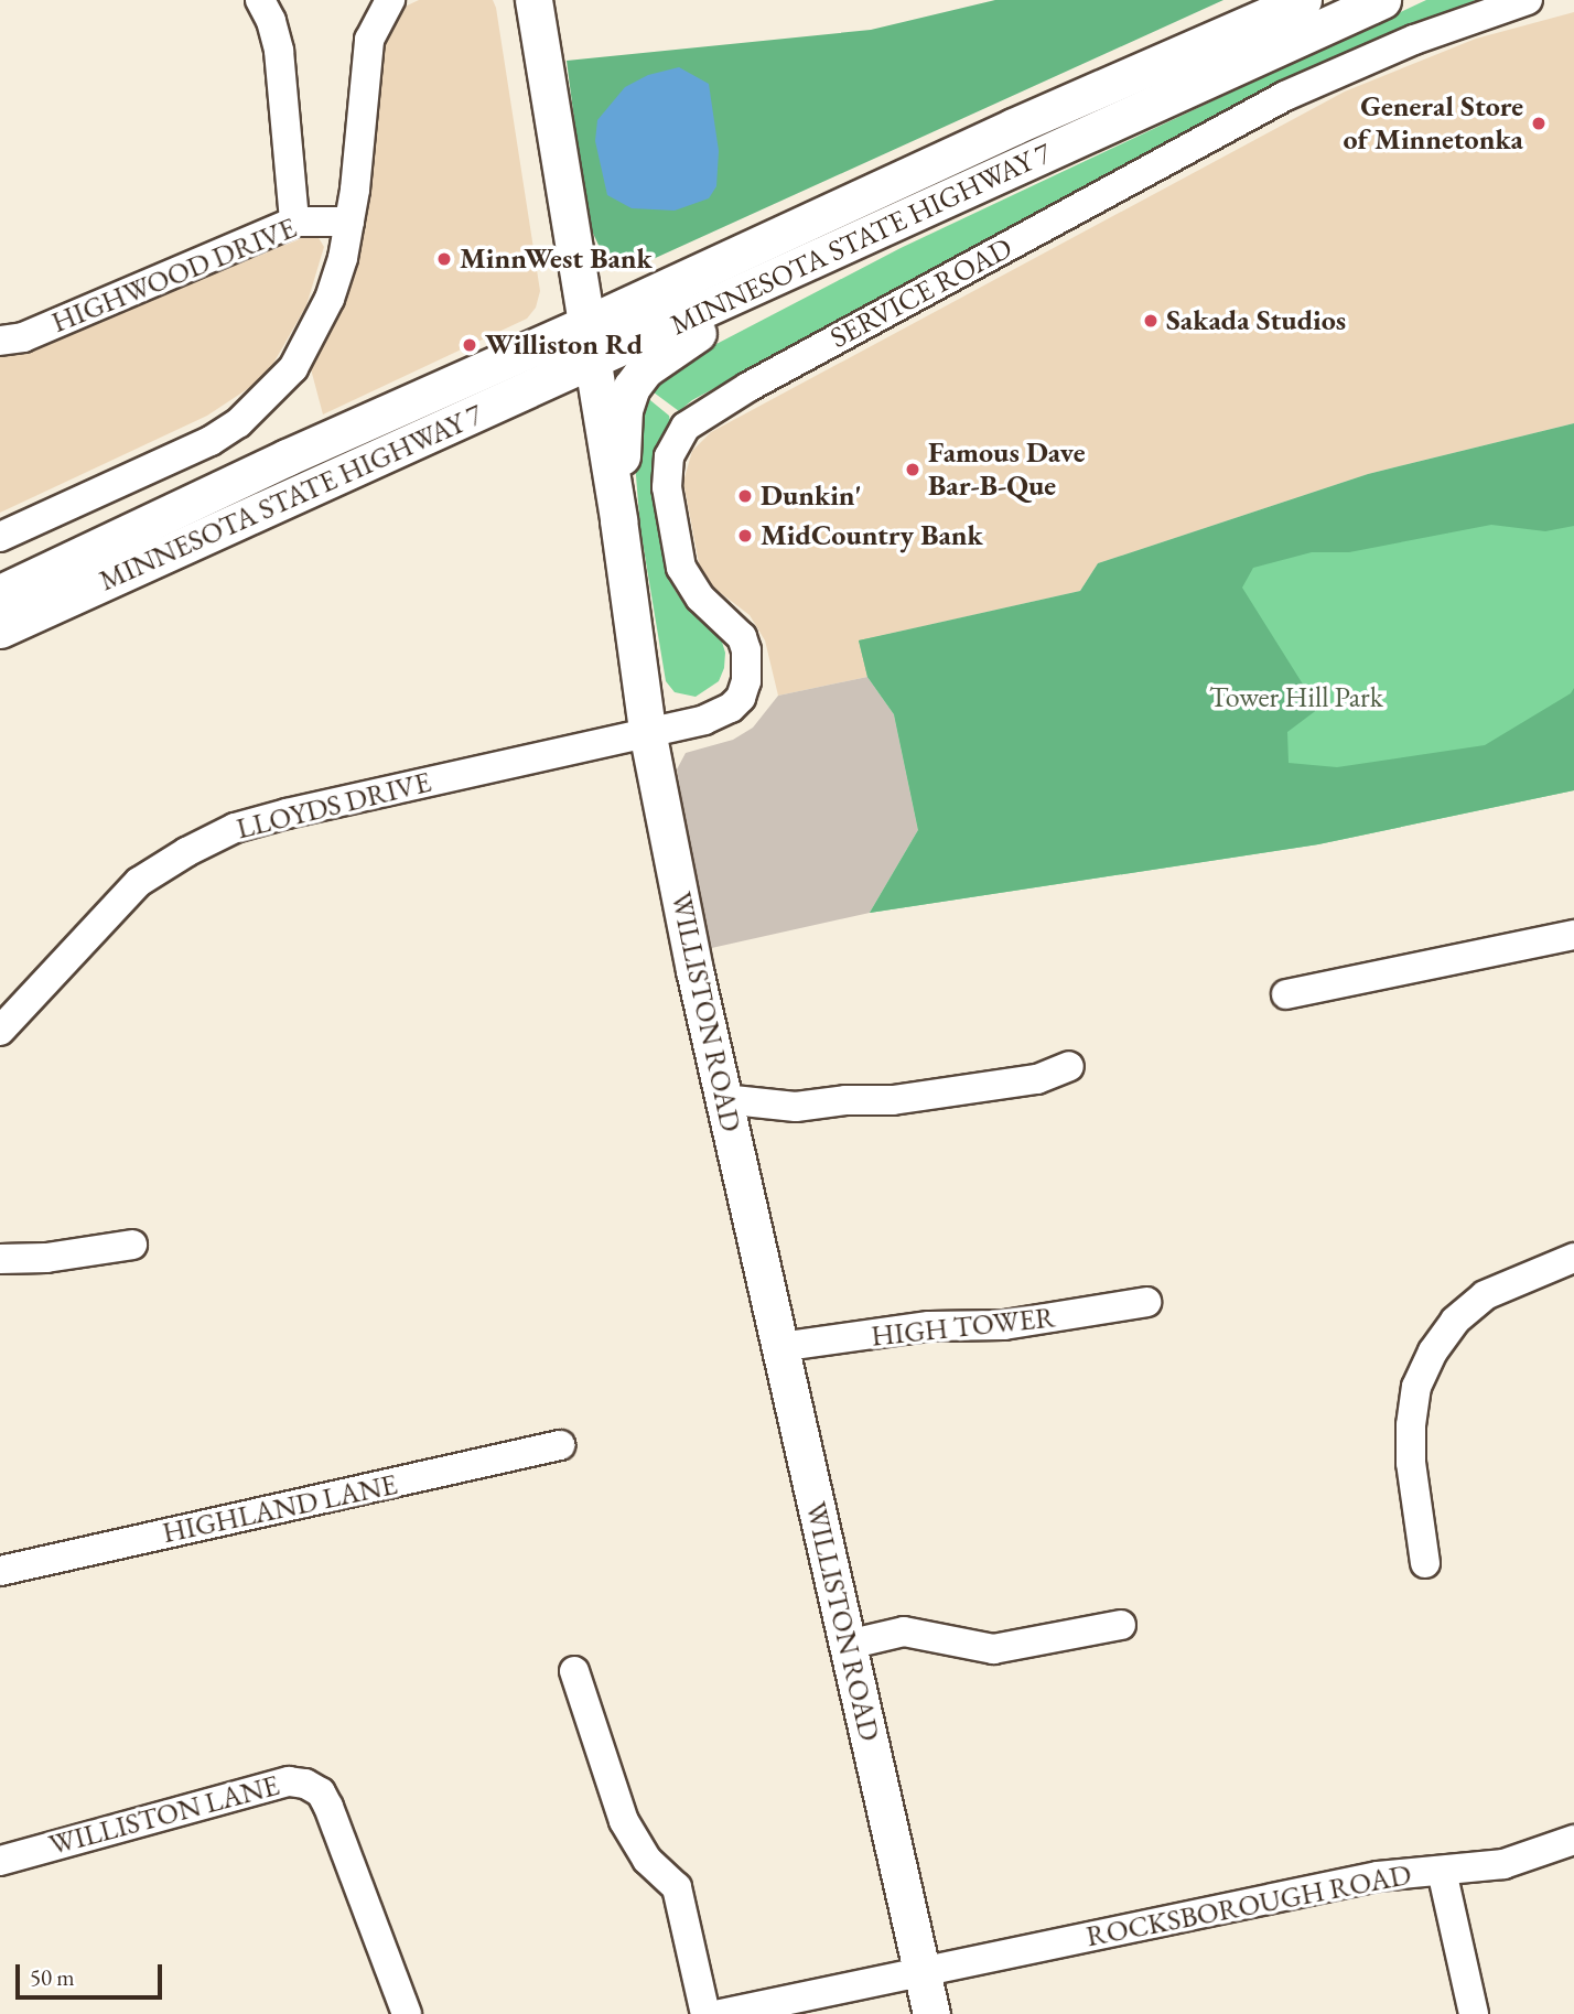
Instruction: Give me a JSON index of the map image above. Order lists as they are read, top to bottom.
{
  "streets": {
    "main road": ["MINNESOTA STATE HIGHWAY 7", "WILLISTON ROAD"],
    "street": [
      "HIGHWOOD DRIVE",
      "SERVICE ROAD",
      "LLOYDS DRIVE",
      "HIGH TOWER",
      "HIGHLAND LANE",
      "WILLISTON LANE",
      "ROCKSBOROUGH ROAD"
    ]
  },
  "crossings": [
    ["MINNESOTA STATE HIGHWAY 7", "WILLISTON ROAD"],
    ["SERVICE ROAD", "LLOYDS DRIVE"],
    ["SERVICE ROAD", "WILLISTON ROAD"],
    ["LLOYDS DRIVE", "WILLISTON ROAD"],
    ["WILLISTON ROAD", "HIGH TOWER"],
    ["WILLISTON ROAD", "ROCKSBOROUGH ROAD"]
  ],
  "parks": ["Tower Hill Park"],
  "places": [
    "General Store of Minnetonka",
    "MinnWest Bank",
    "Sakada Studios",
    "Williston Rd",
    "Famous Dave Bar-B-Que",
    "Dunkin'",
    "MidCountry Bank"
  ],
  "scale_bar": "50 m"
}
